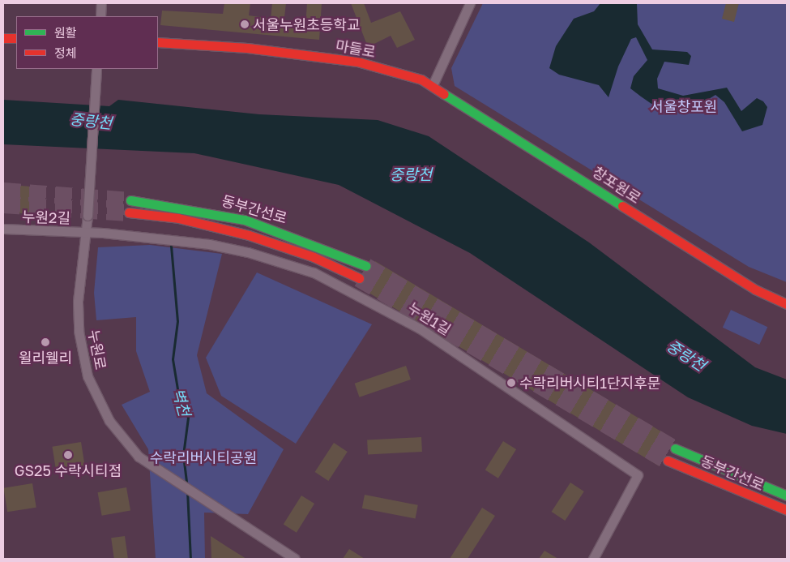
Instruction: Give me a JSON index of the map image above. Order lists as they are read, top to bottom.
{
  "streets": {
    "main road": ["마들로", "창포원로", "동부간선로"],
    "street": ["누원2길", "누원1길", "누원로"]
  },
  "crossings": [
    ["마들로", "창포원로"],
    ["누원2길", "누원1길"],
    ["누원2길", "누원로"],
    ["누원1길", "누원로"]
  ],
  "water": ["중랑천", "벽천"],
  "parks": ["서울창포원", "수락리버시티공원"],
  "places": [
    "서울누원초등학교",
    "윌리웰리",
    "수락리버시티1단지후문",
    "GS25 수락시티점"
  ],
  "legend": ["원활", "정체"]
}
